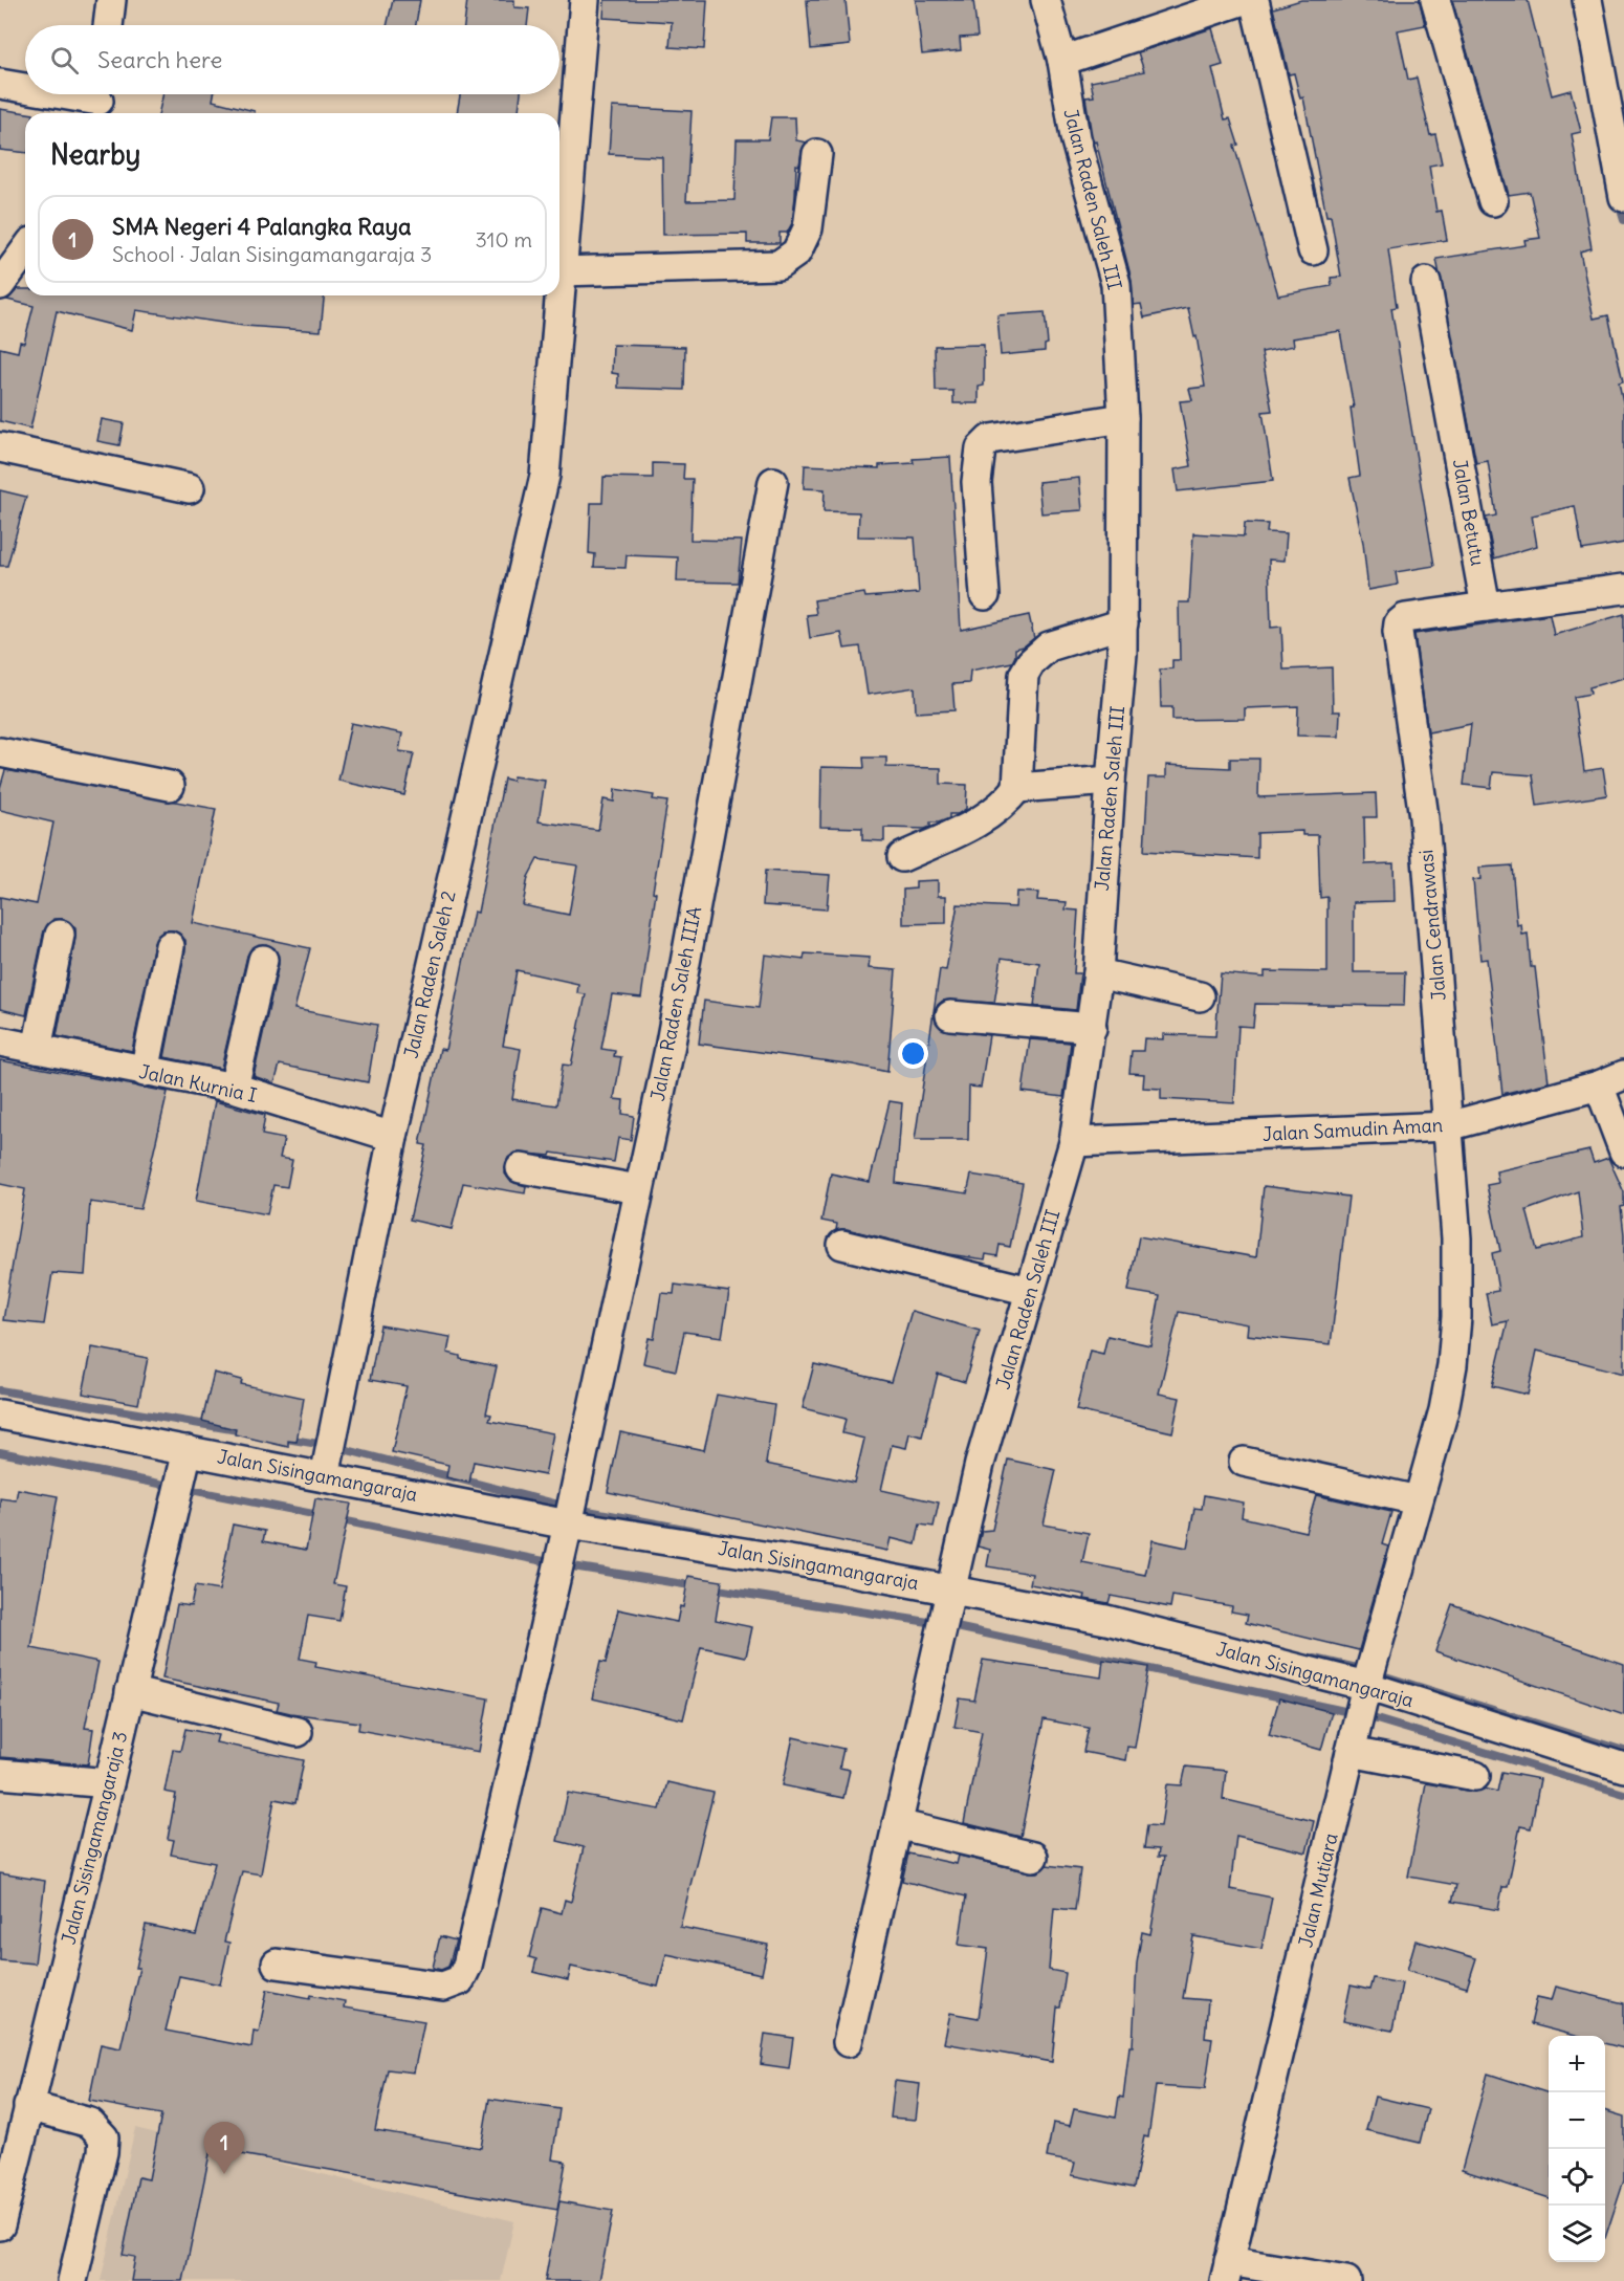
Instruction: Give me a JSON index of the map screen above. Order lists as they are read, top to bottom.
{
  "streets": {
    "street": [
      "Jalan Raden Saleh III",
      "Jalan Betutu",
      "Jalan Cendrawasi",
      "Jalan Raden Saleh 2",
      "Jalan Raden Saleh IIIA",
      "Jalan Kurnia I",
      "Jalan Samudin Aman",
      "Jalan Sisingamangaraja",
      "Jalan Sisingamangaraja 3",
      "Jalan Mutiara"
    ]
  },
  "crossings": [
    ["Jalan Raden Saleh III", "Jalan Samudin Aman"],
    ["Jalan Raden Saleh III", "Jalan Sisingamangaraja"],
    ["Jalan Betutu", "Jalan Cendrawasi"],
    ["Jalan Cendrawasi", "Jalan Samudin Aman"],
    ["Jalan Cendrawasi", "Jalan Mutiara"],
    ["Jalan Raden Saleh 2", "Jalan Kurnia I"],
    ["Jalan Raden Saleh 2", "Jalan Sisingamangaraja"],
    ["Jalan Raden Saleh IIIA", "Jalan Sisingamangaraja"],
    ["Jalan Sisingamangaraja", "Jalan Sisingamangaraja 3"],
    ["Jalan Sisingamangaraja", "Jalan Mutiara"]
  ],
  "page": {
    "search": "Search here",
    "heading": "Nearby",
    "list": [
      {
        "mark": "1",
        "name": "SMA Negeri 4 Palangka Raya",
        "note": "School · Jalan Sisingamangaraja 3",
        "value": "310 m"
      }
    ],
    "map_buttons": ["+", "−"],
    "pins": "1"
  }
}
